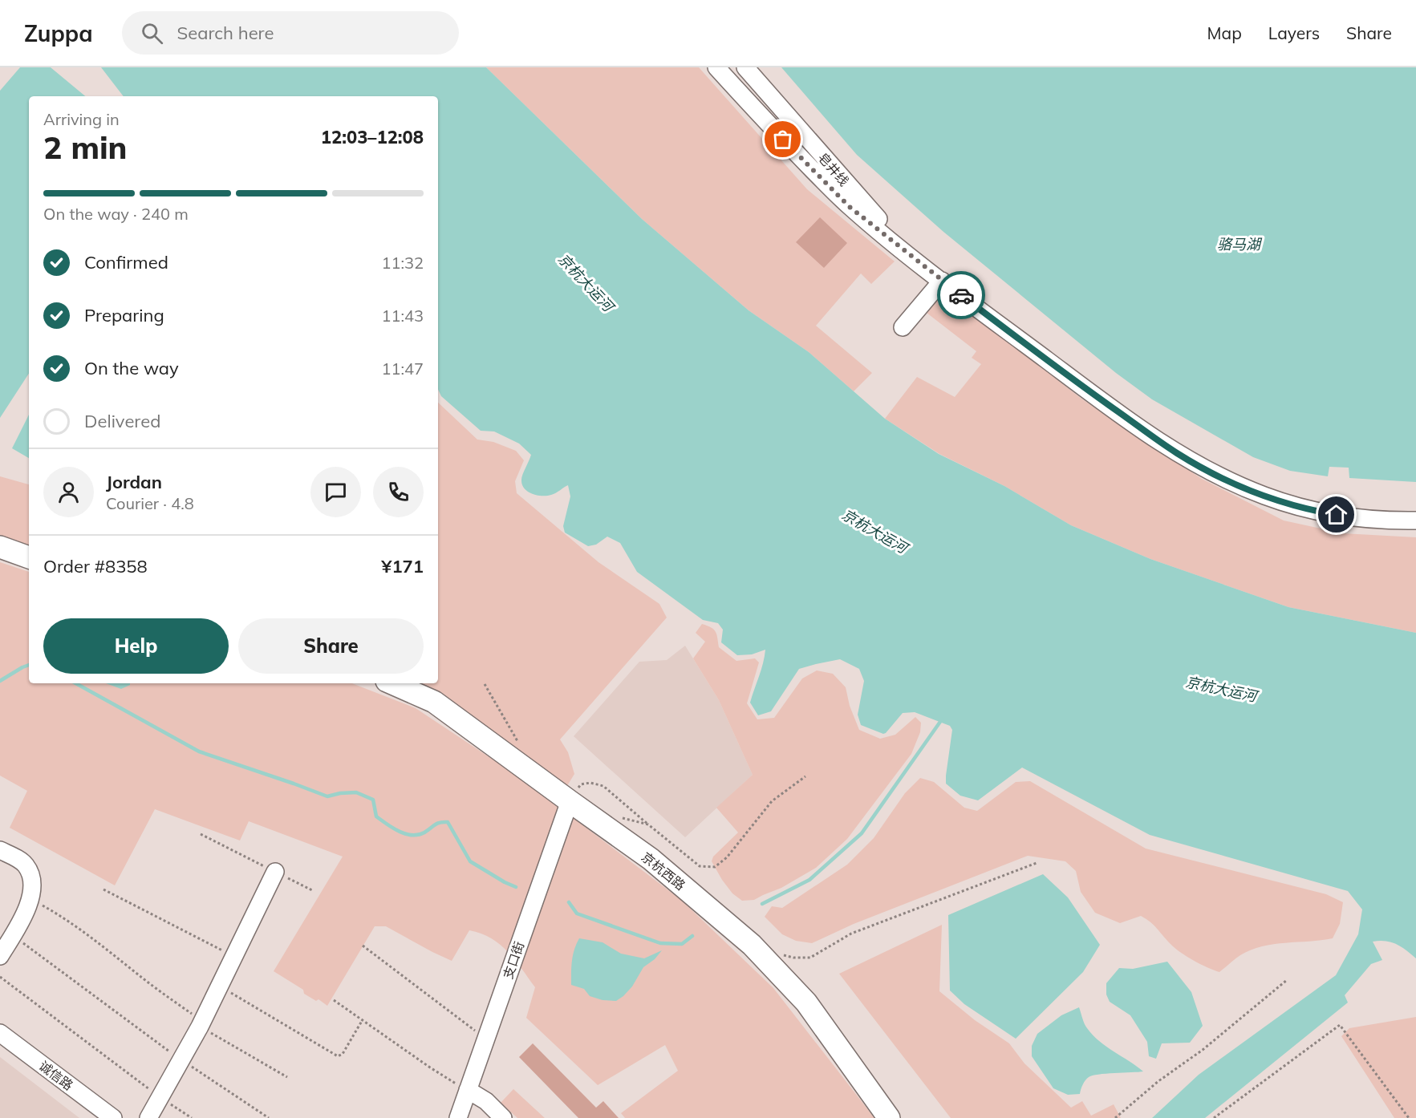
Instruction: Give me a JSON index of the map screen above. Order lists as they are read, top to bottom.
{
  "streets": {
    "main road": ["京杭西路"],
    "street": ["皂井线", "支口街", "诚信路"]
  },
  "crossings": [
    ["京杭西路", "支口街"]
  ],
  "water": ["骆马湖", "京杭大运河"],
  "page": {
    "header": "Zuppa",
    "search": "Search here",
    "nav": ["Map", "Layers", "Share"],
    "heading": ["2 min", "Arriving in", "12:03–12:08"],
    "panel": [
      "Jordan",
      "Courier · 4.8",
      "Order #8358",
      "¥171"
    ],
    "bar": "On the way · 240 m",
    "list": [
      ["Confirmed", "11:32"],
      ["Preparing", "11:43"],
      ["On the way", "11:47"],
      "Delivered"
    ],
    "buttons": ["Help", "Share"]
  }
}
